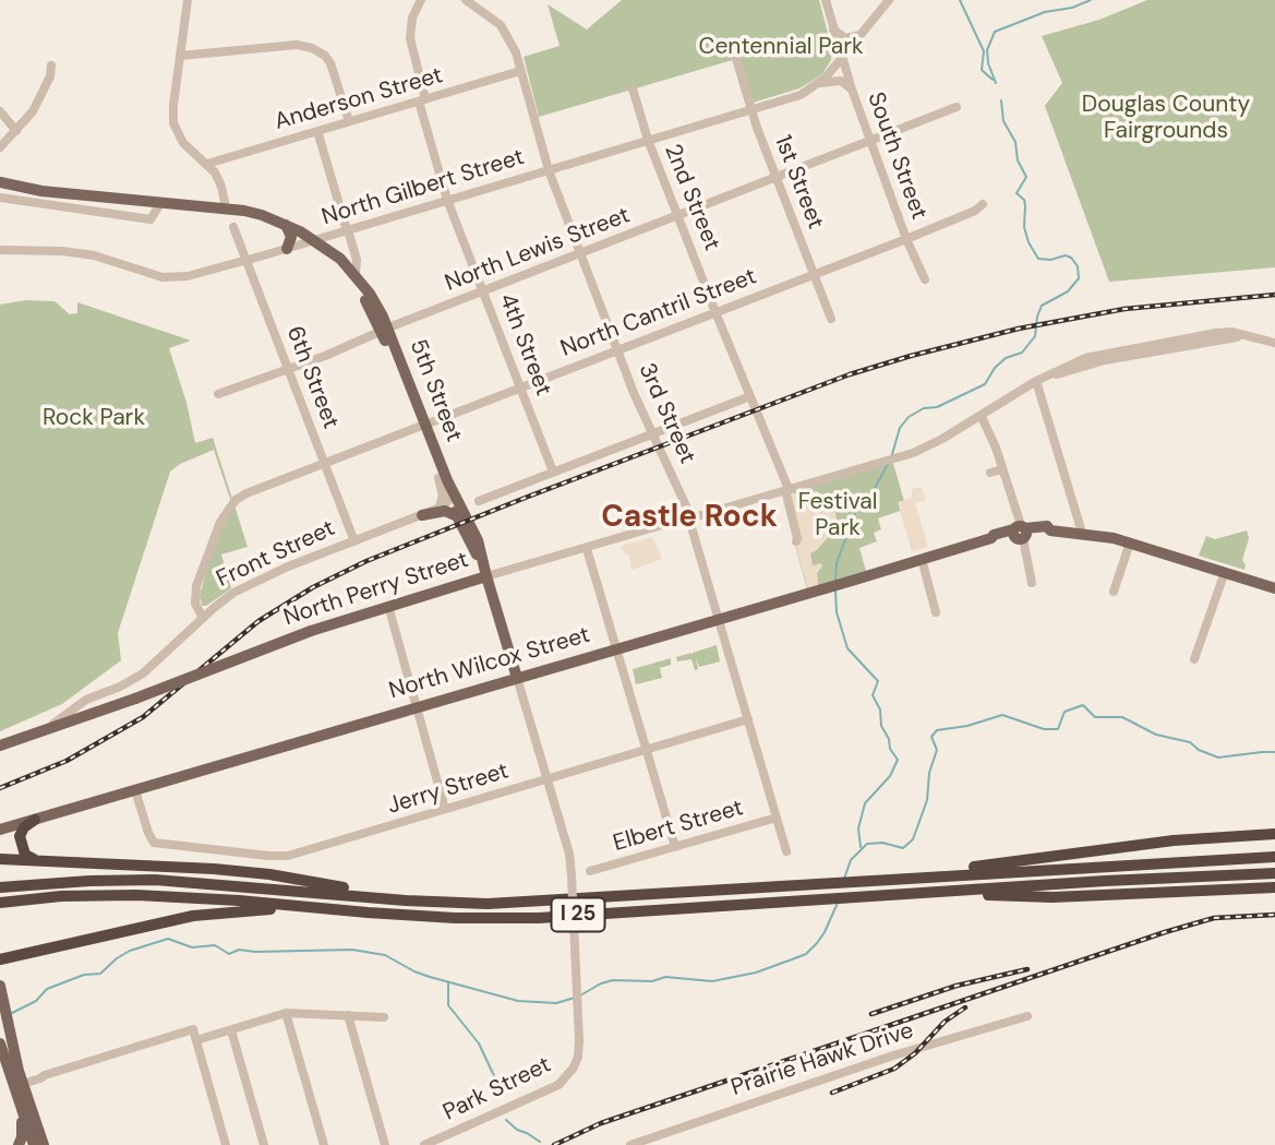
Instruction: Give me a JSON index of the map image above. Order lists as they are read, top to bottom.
{
  "streets": {
    "highway": ["I 25"],
    "main road": [
      "5th Street",
      "Front Street",
      "North Perry Street",
      "North Wilcox Street"
    ],
    "street": [
      "Anderson Street",
      "South Street",
      "1st Street",
      "North Gilbert Street",
      "2nd Street",
      "North Lewis Street",
      "North Cantril Street",
      "4th Street",
      "6th Street",
      "3rd Street",
      "Jerry Street",
      "Elbert Street",
      "Prairie Hawk Drive",
      "Park Street"
    ]
  },
  "crossings": [
    ["Anderson Street", "4th Street"],
    ["Anderson Street", "3rd Street"],
    ["South Street", "North Gilbert Street"],
    ["South Street", "North Lewis Street"],
    ["South Street", "North Cantril Street"],
    ["1st Street", "North Gilbert Street"],
    ["1st Street", "North Lewis Street"],
    ["1st Street", "North Cantril Street"],
    ["North Gilbert Street", "2nd Street"],
    ["North Gilbert Street", "4th Street"],
    ["North Gilbert Street", "6th Street"],
    ["North Gilbert Street", "5th Street"],
    ["North Gilbert Street", "3rd Street"],
    ["2nd Street", "North Lewis Street"],
    ["2nd Street", "North Cantril Street"],
    ["North Lewis Street", "4th Street"],
    ["North Lewis Street", "6th Street"],
    ["North Lewis Street", "5th Street"],
    ["North Lewis Street", "3rd Street"],
    ["North Cantril Street", "4th Street"],
    ["North Cantril Street", "6th Street"],
    ["North Cantril Street", "5th Street"],
    ["North Cantril Street", "3rd Street"],
    ["North Cantril Street", "Front Street"],
    ["6th Street", "Front Street"],
    ["5th Street", "Front Street"],
    ["5th Street", "North Perry Street"],
    ["5th Street", "North Wilcox Street"],
    ["5th Street", "Jerry Street"],
    ["5th Street", "Park Street"],
    ["3rd Street", "North Perry Street"],
    ["Front Street", "North Perry Street"],
    ["North Wilcox Street", "Jerry Street"]
  ],
  "districts": ["Castle Rock"],
  "parks": [
    "Centennial Park",
    "Douglas County Fairgrounds",
    "Rock Park",
    "Festival Park"
  ]
}
